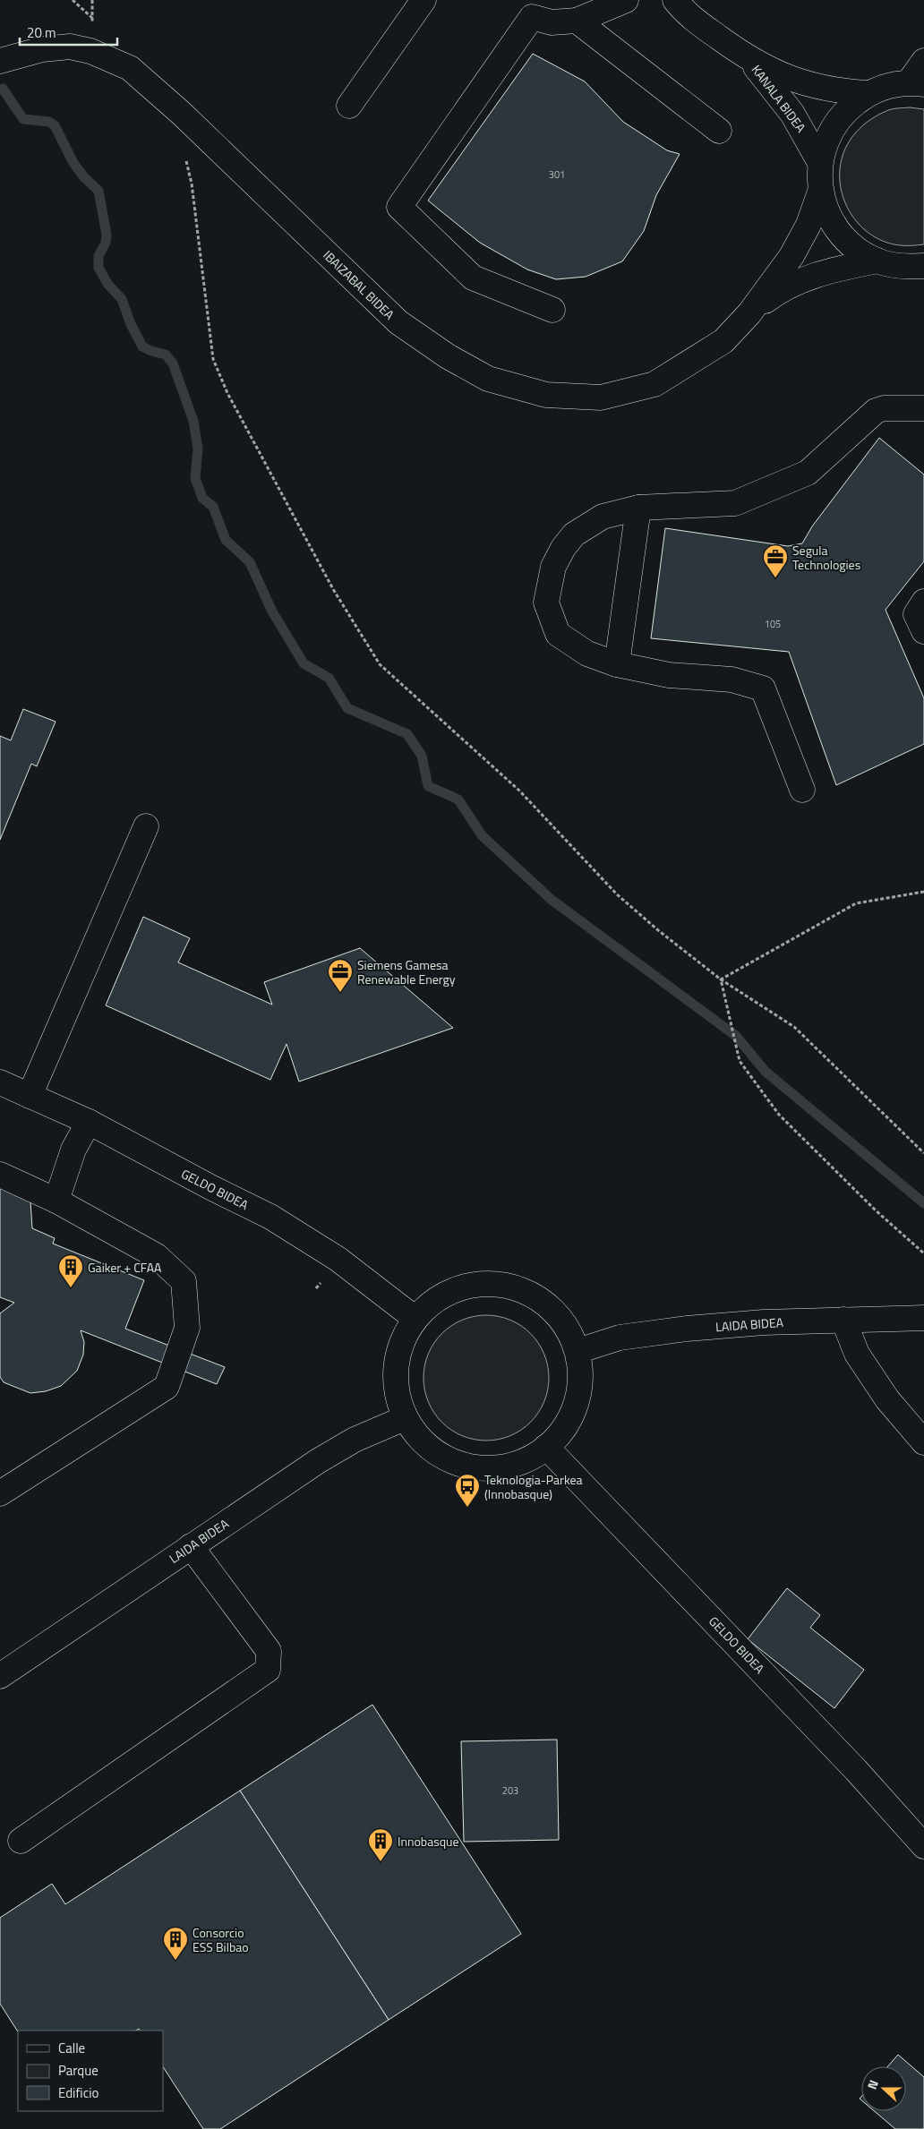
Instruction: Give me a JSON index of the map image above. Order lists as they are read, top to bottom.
{
  "streets": {
    "street": [
      "KANALA BIDEA",
      "IBAIZABAL BIDEA",
      "GELDO BIDEA",
      "LAIDA BIDEA"
    ]
  },
  "places": {
    "office": ["Segula Technologies", "Siemens Gamesa Renewable Energy"],
    "building": ["Gaiker + CFAA", "Innobasque", "Consorcio ESS Bilbao"],
    "bus stop": ["Teknologia-Parkea (Innobasque)"]
  },
  "house_numbers": ["301", "105", "203"],
  "legend": ["Calle", "Parque", "Edificio"],
  "scale_bar": "20 m",
  "north": "left"
}
